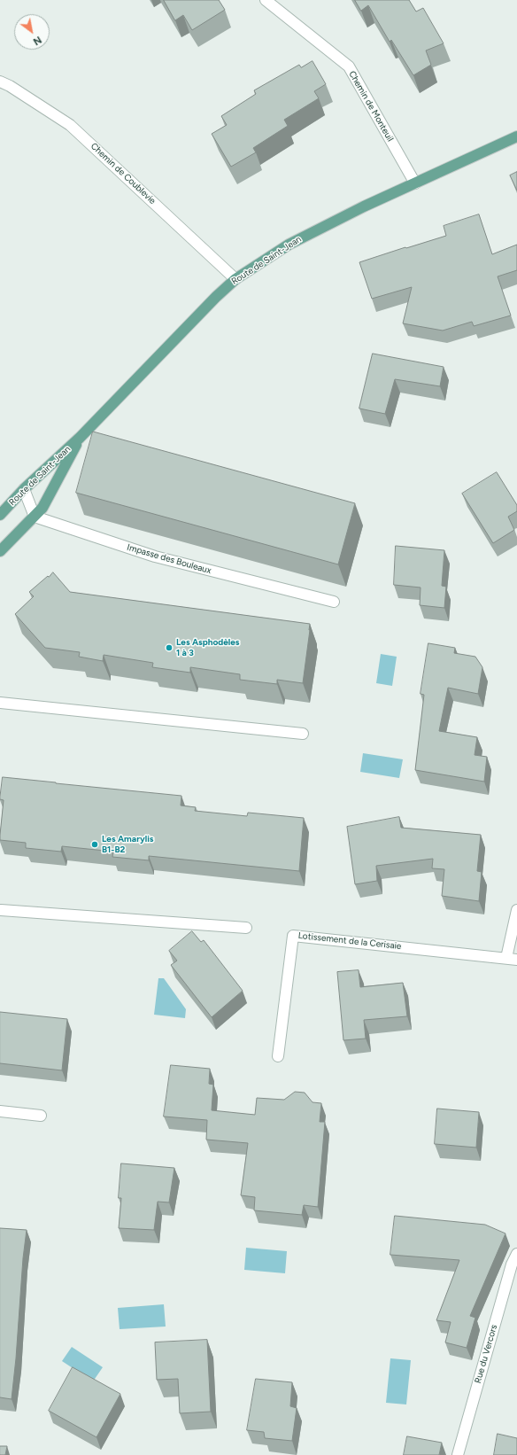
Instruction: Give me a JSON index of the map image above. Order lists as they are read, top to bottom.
{
  "streets": {
    "main road": ["Route de Saint-Jean"],
    "street": [
      "Chemin de Monteuil",
      "Chemin de Coublevie",
      "Impasse des Bouleaux",
      "Lotissement de la Cerisaie",
      "Rue du Vercors"
    ]
  },
  "crossings": [
    ["Chemin de Monteuil", "Route de Saint-Jean"],
    ["Chemin de Coublevie", "Route de Saint-Jean"],
    ["Route de Saint-Jean", "Impasse des Bouleaux"]
  ],
  "places": ["Les Asphodèles 1 à 3", "Les Amarylis B1-B2"],
  "north": "bottom right"
}
